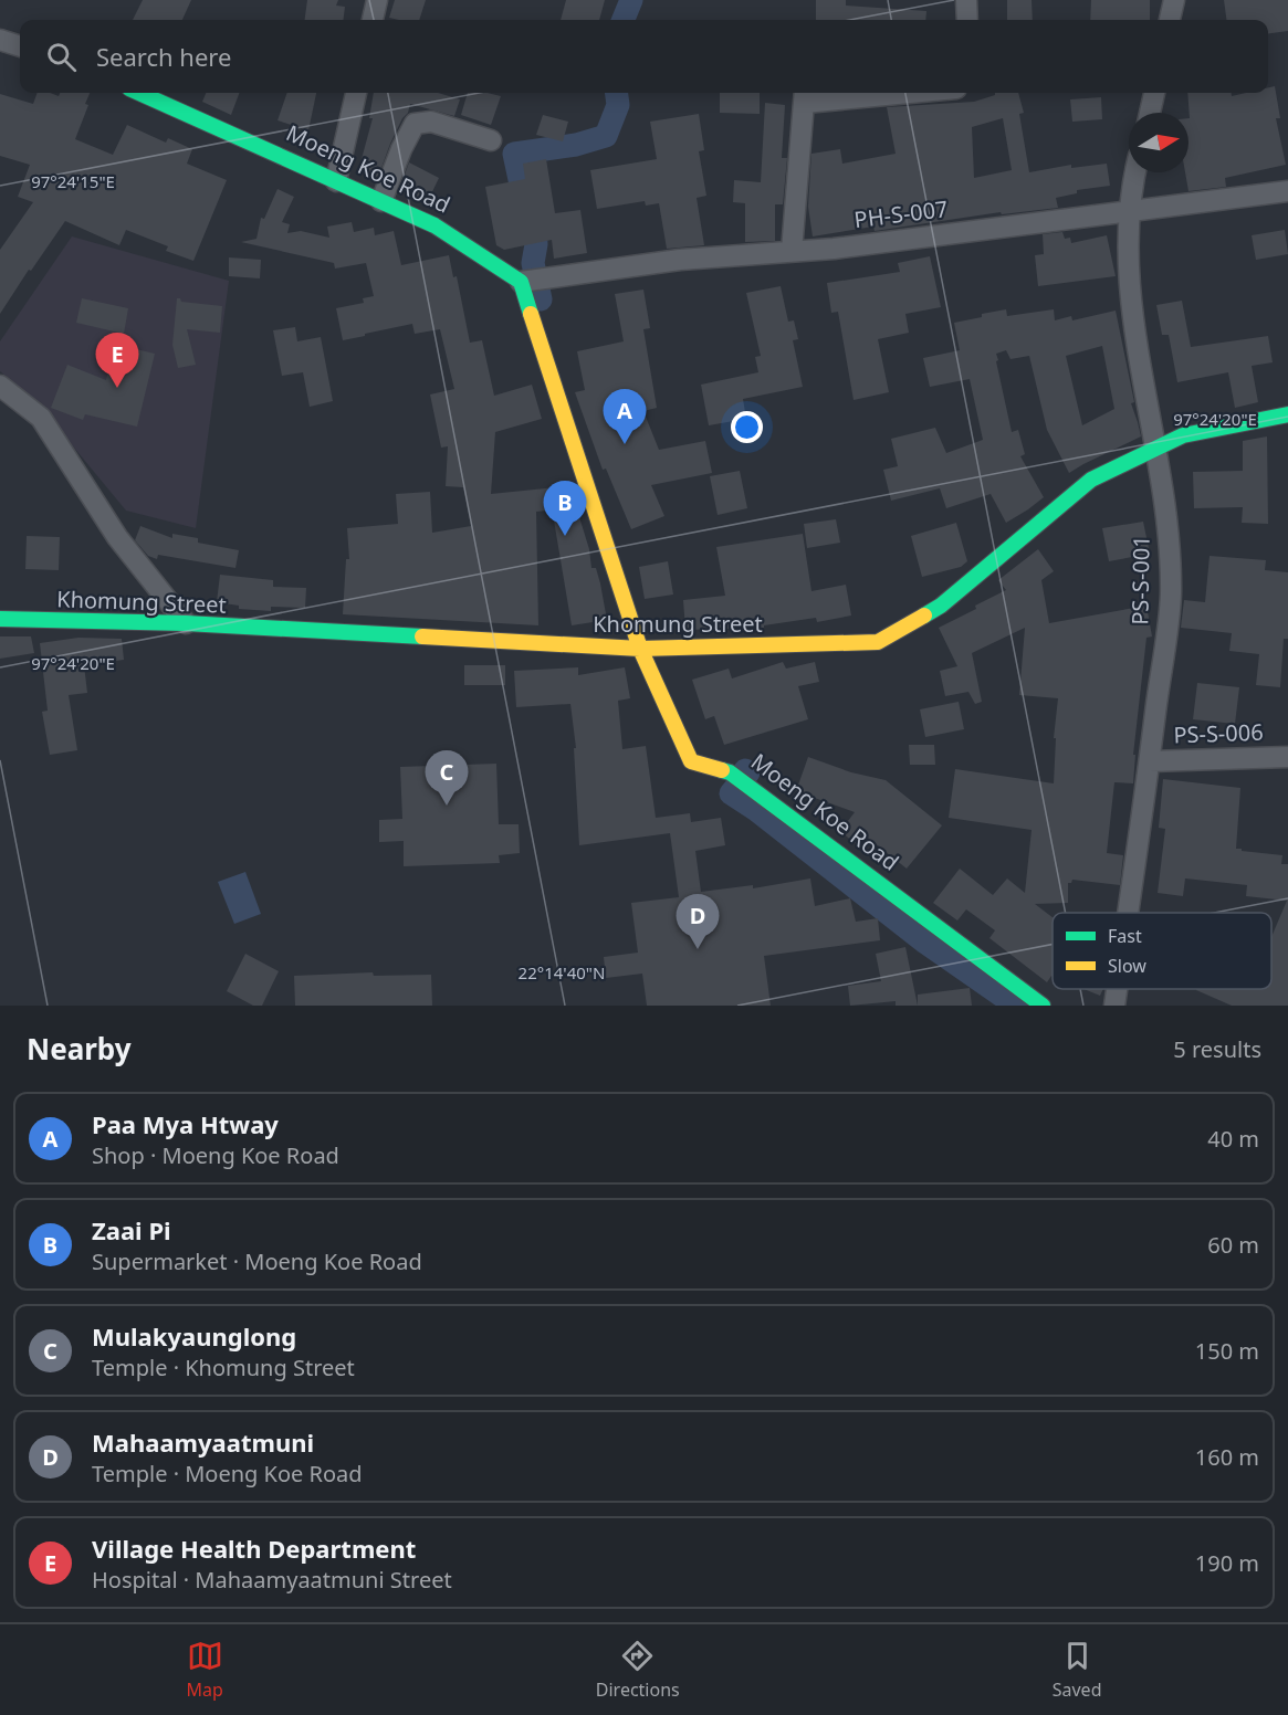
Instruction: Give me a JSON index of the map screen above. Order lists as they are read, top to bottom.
{
  "streets": {
    "street": [
      "Moeng Koe Road",
      "PH-S-007",
      "PS-S-001",
      "Khomung Street",
      "PS-S-006"
    ]
  },
  "crossings": [
    ["Moeng Koe Road", "PH-S-007"],
    ["Moeng Koe Road", "Khomung Street"],
    ["PH-S-007", "PS-S-001"],
    ["PS-S-001", "Khomung Street"],
    ["PS-S-001", "PS-S-006"]
  ],
  "legend": ["Fast", "Slow"],
  "north": "right",
  "page": {
    "search": "Search here",
    "pins": [
      "E",
      "A",
      "B",
      "C",
      "D"
    ],
    "heading": ["Nearby", "5 results"],
    "list": [
      {
        "mark": "A",
        "name": "Paa Mya Htway",
        "note": "Shop · Moeng Koe Road",
        "value": "40 m"
      },
      {
        "mark": "B",
        "name": "Zaai Pi",
        "note": "Supermarket · Moeng Koe Road",
        "value": "60 m"
      },
      {
        "mark": "C",
        "name": "Mulakyaunglong",
        "note": "Temple · Khomung Street",
        "value": "150 m"
      },
      {
        "mark": "D",
        "name": "Mahaamyaatmuni",
        "note": "Temple · Moeng Koe Road",
        "value": "160 m"
      },
      {
        "mark": "E",
        "name": "Village Health Department",
        "note": "Hospital · Mahaamyaatmuni Street",
        "value": "190 m"
      }
    ],
    "nav": ["Map", "Directions", "Saved"]
  },
  "coordinates": ["97°24'15\"E", "97°24'20\"E", "22°14'40\"N"]
}
